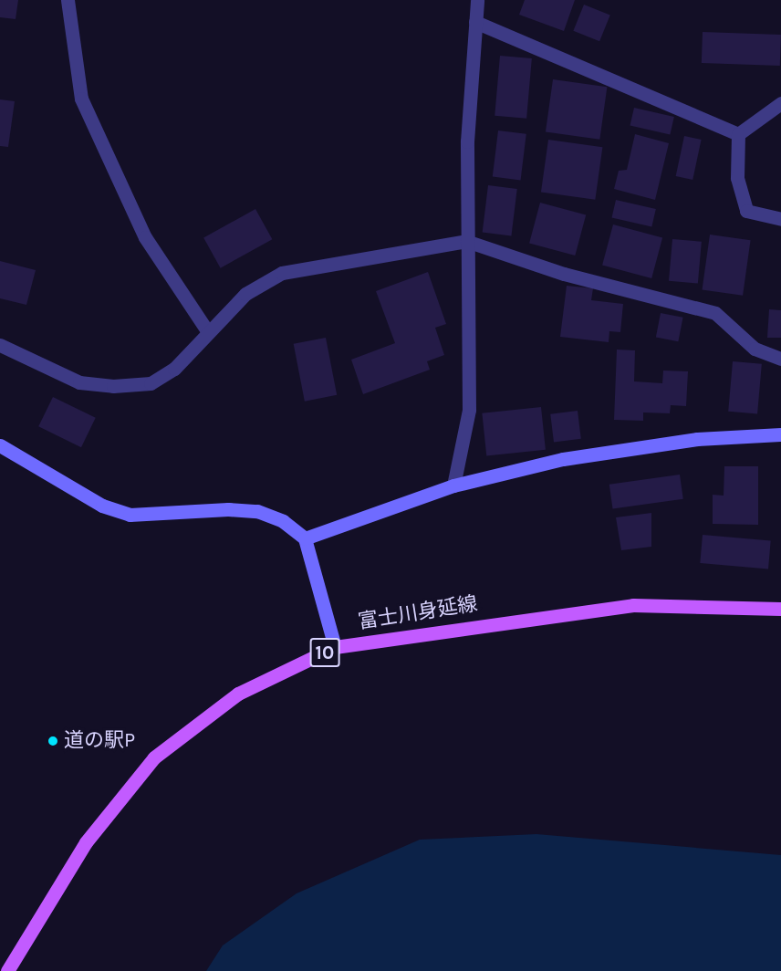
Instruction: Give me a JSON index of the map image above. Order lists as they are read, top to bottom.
{
  "streets": {
    "main road": ["富士川身延線", "10"]
  },
  "places": ["道の駅P"]
}
